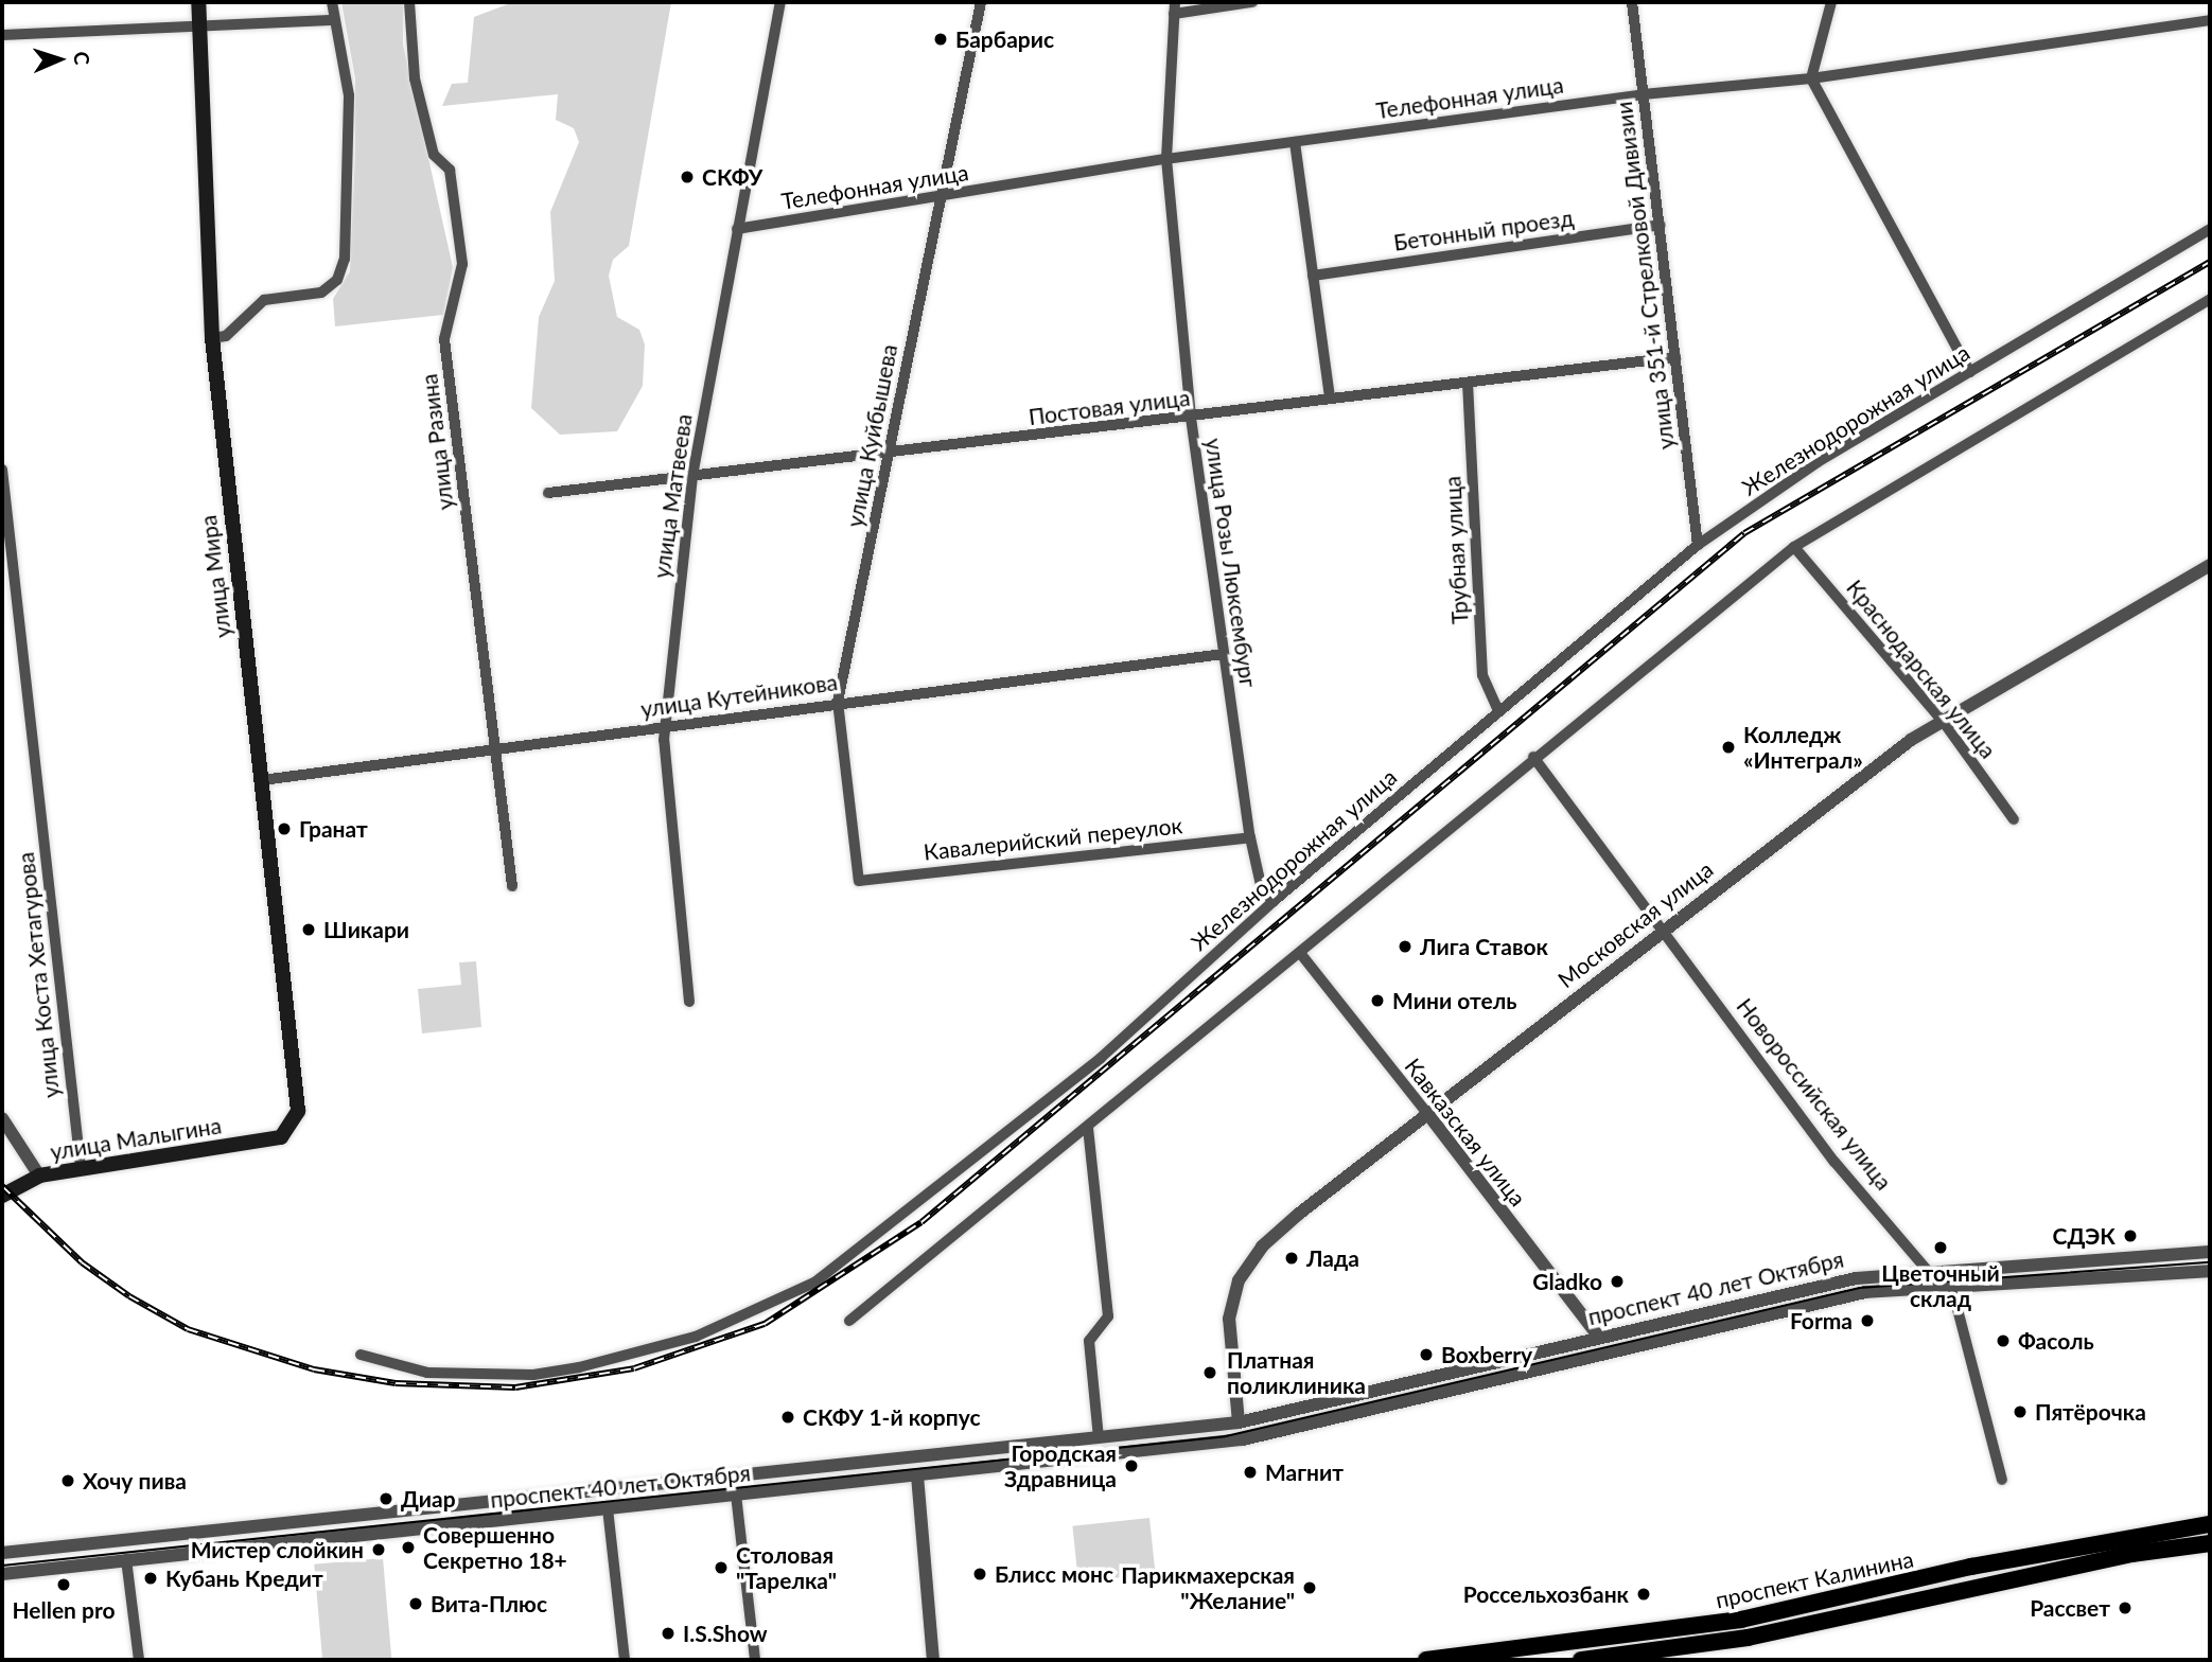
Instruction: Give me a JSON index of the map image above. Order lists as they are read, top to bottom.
{
  "streets": {
    "main road": ["улица Мира", "улица Малыгина", "проспект Калинина"],
    "street": [
      "Телефонная улица",
      "Бетонный проезд",
      "улица 351-й Стрелковой Дивизии",
      "Постовая улица",
      "Железнодорожная улица",
      "улица Куйбышева",
      "улица Разина",
      "улица Матвеева",
      "Трубная улица",
      "улица Розы Люксембург",
      "Краснодарская улица",
      "улица Кутейникова",
      "Кавалерийский переулок",
      "Московская улица",
      "улица Коста Хетагурова",
      "Новороссийская улица",
      "Кавказская улица",
      "проспект 40 лет Октября"
    ]
  },
  "crossings": [
    ["Телефонная улица", "улица 351-й Стрелковой Дивизии"],
    ["Телефонная улица", "улица Куйбышева"],
    ["Телефонная улица", "улица Матвеева"],
    ["Телефонная улица", "улица Розы Люксембург"],
    ["Бетонный проезд", "улица 351-й Стрелковой Дивизии"],
    ["улица 351-й Стрелковой Дивизии", "Постовая улица"],
    ["улица 351-й Стрелковой Дивизии", "Железнодорожная улица"],
    ["Постовая улица", "улица Куйбышева"],
    ["Постовая улица", "улица Матвеева"],
    ["Постовая улица", "Трубная улица"],
    ["Постовая улица", "улица Розы Люксембург"],
    ["Железнодорожная улица", "Трубная улица"],
    ["Железнодорожная улица", "улица Розы Люксембург"],
    ["улица Куйбышева", "улица Кутейникова"],
    ["улица Куйбышева", "Кавалерийский переулок"],
    ["улица Разина", "улица Кутейникова"],
    ["улица Матвеева", "улица Кутейникова"],
    ["улица Розы Люксембург", "улица Кутейникова"],
    ["улица Розы Люксембург", "Кавалерийский переулок"],
    ["улица Мира", "улица Кутейникова"],
    ["улица Мира", "улица Малыгина"],
    ["Краснодарская улица", "Московская улица"],
    ["Московская улица", "Новороссийская улица"],
    ["Московская улица", "Кавказская улица"],
    ["Московская улица", "проспект 40 лет Октября"],
    ["улица Коста Хетагурова", "улица Малыгина"],
    ["Новороссийская улица", "проспект 40 лет Октября"],
    ["Кавказская улица", "проспект 40 лет Октября"]
  ],
  "places": [
    "Барбарис",
    "СКФУ",
    "Колледж «Интеграл»",
    "Гранат",
    "Шикари",
    "Лига Ставок",
    "Мини отель",
    "СДЭК",
    "Цветочный склад",
    "Лада",
    "Gladko",
    "Forma",
    "Фасоль",
    "Boxberry",
    "Платная поликлиника",
    "Пятёрочка",
    "СКФУ 1-й корпус",
    "Городская Здравница",
    "Магнит",
    "Хочу пива",
    "Диар",
    "Совершенно Секретно 18+",
    "Мистер слойкин",
    "Столовая \"Тарелка\"",
    "Блисс монс",
    "Кубань Кредит",
    "Hellen pro",
    "Парикмахерская \"Желание\"",
    "Россельхозбанк",
    "Вита-Плюс",
    "Рассвет",
    "I.S.Show"
  ],
  "north": "right"
}
